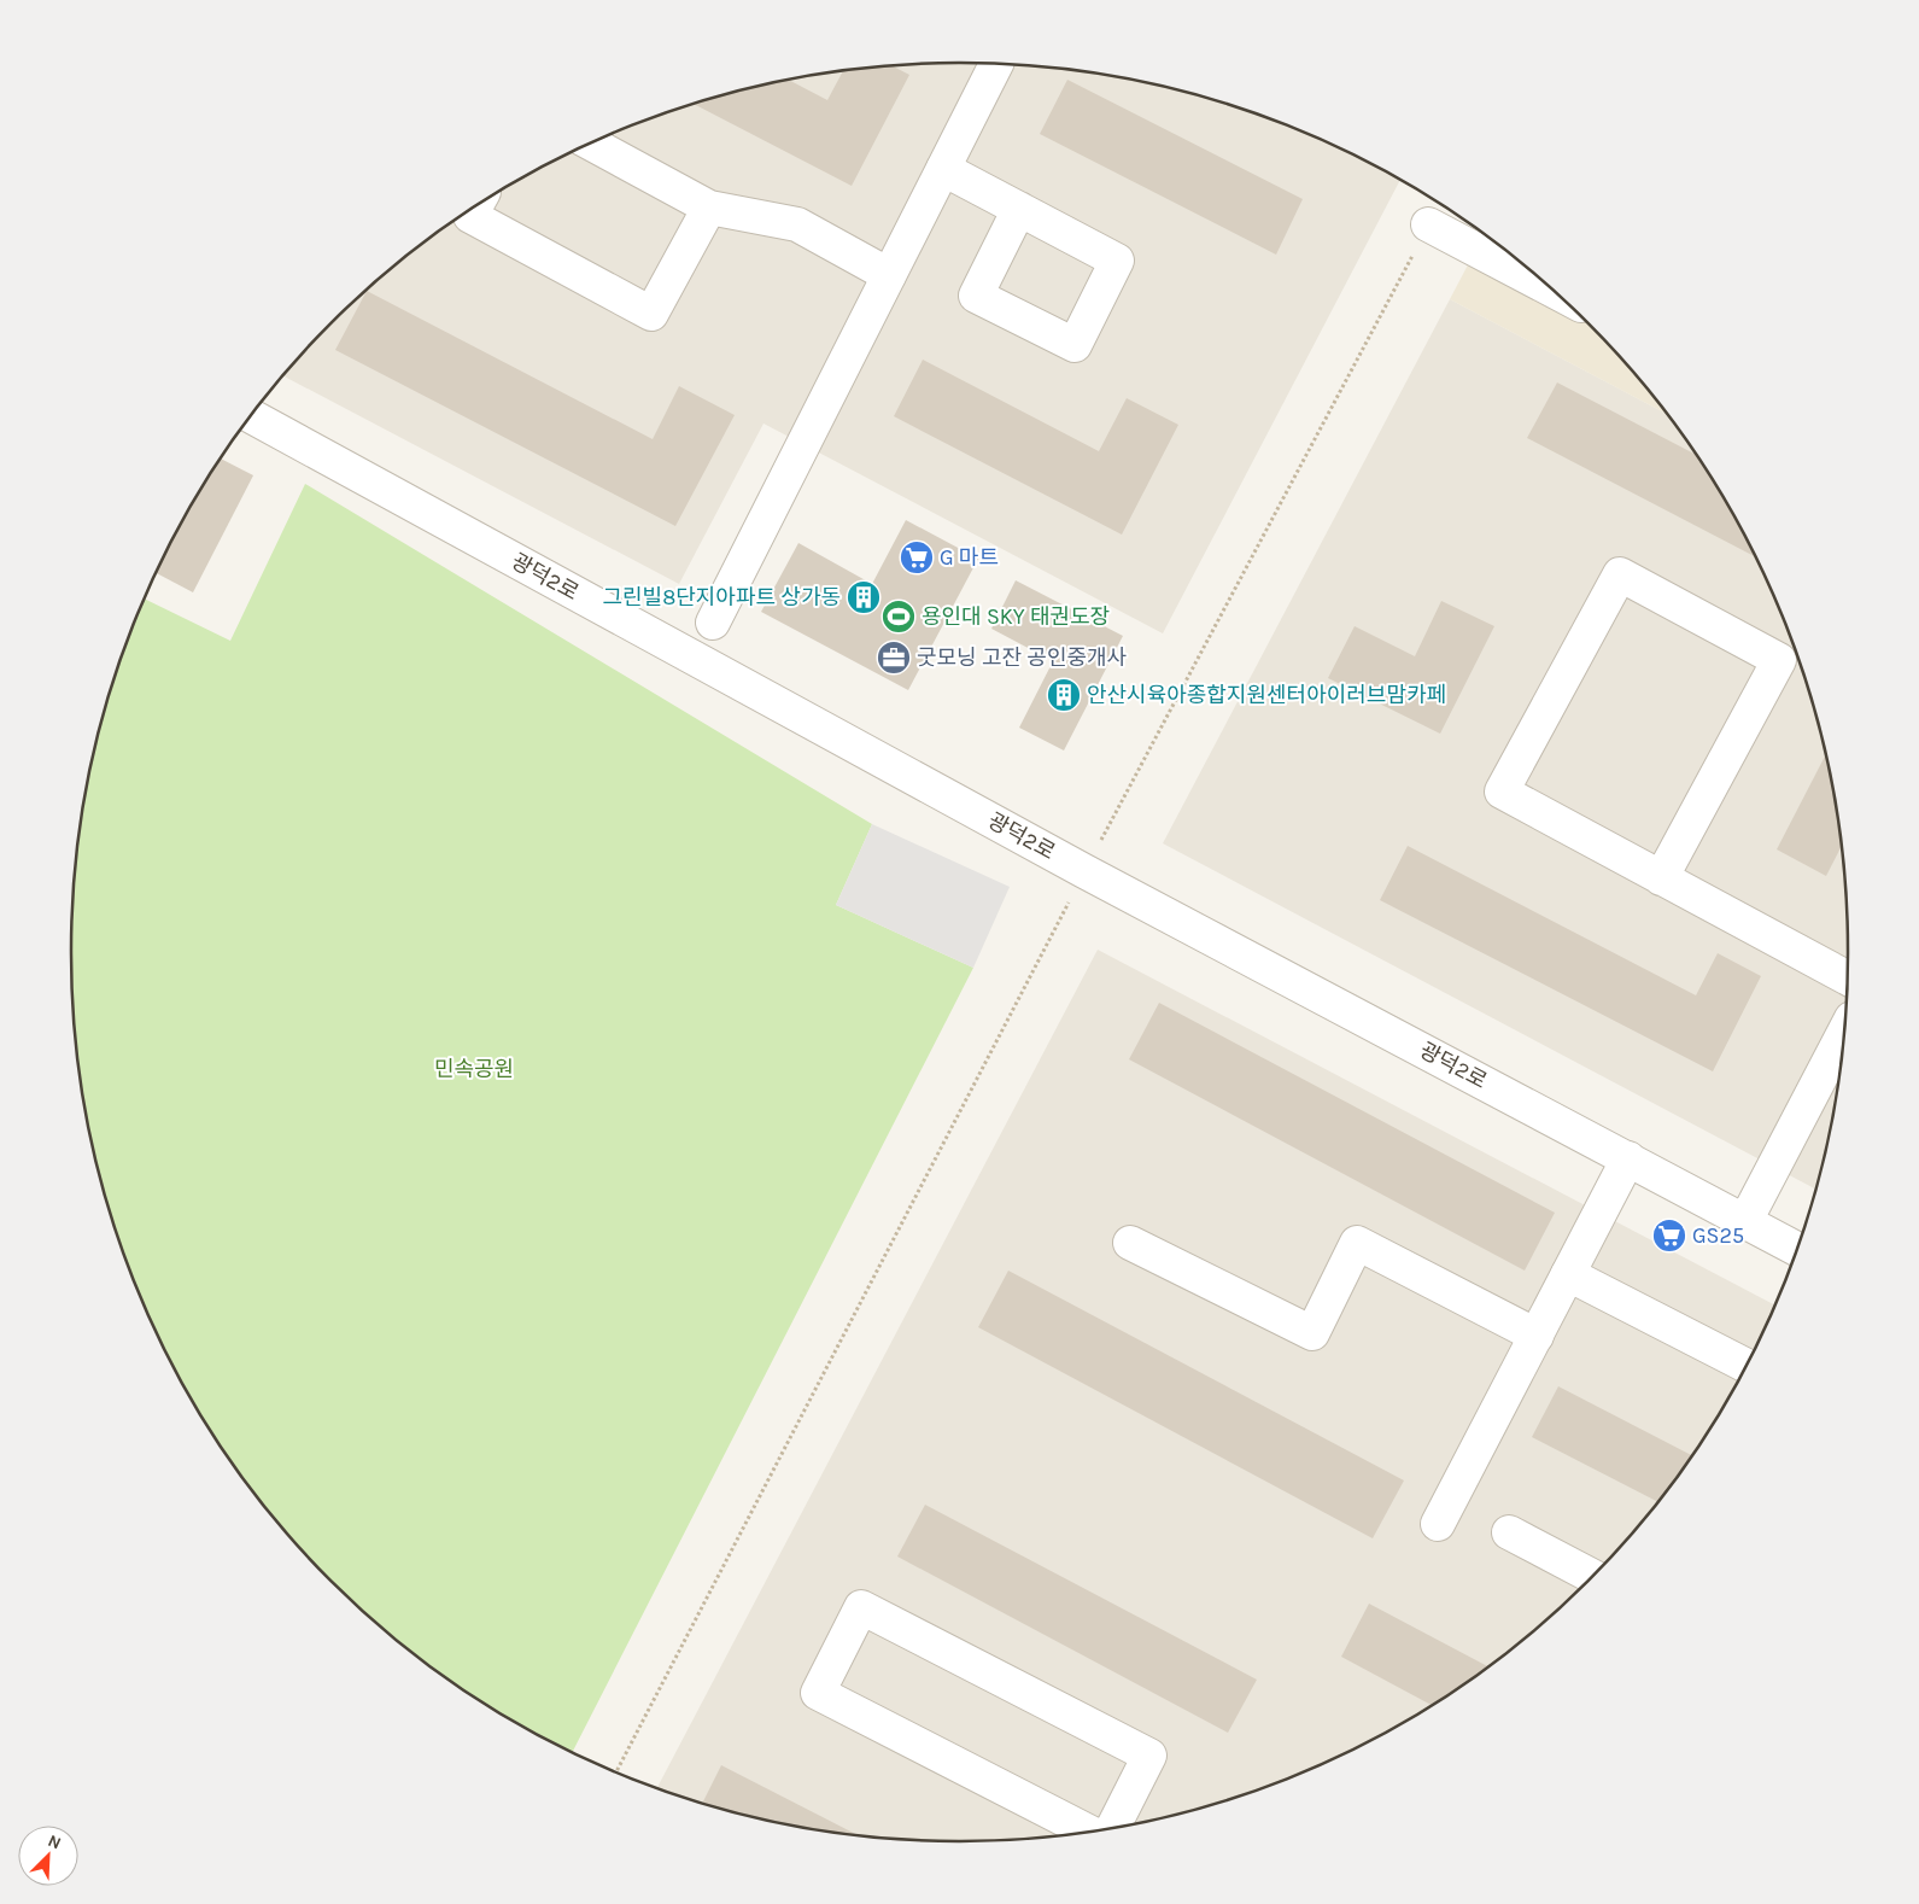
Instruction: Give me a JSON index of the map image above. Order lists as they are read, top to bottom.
{
  "streets": {
    "street": ["광덕2로"]
  },
  "parks": ["민속공원"],
  "places": {
    "supermarket": ["G 마트", "GS25"],
    "building": ["그린빌8단지아파트 상가동", "안산시육아종합지원센터아이러브맘카페"],
    "sports": ["용인대 SKY 태권도장"],
    "office": ["굿모닝 고잔 공인중개사"]
  },
  "north": "top right"
}
